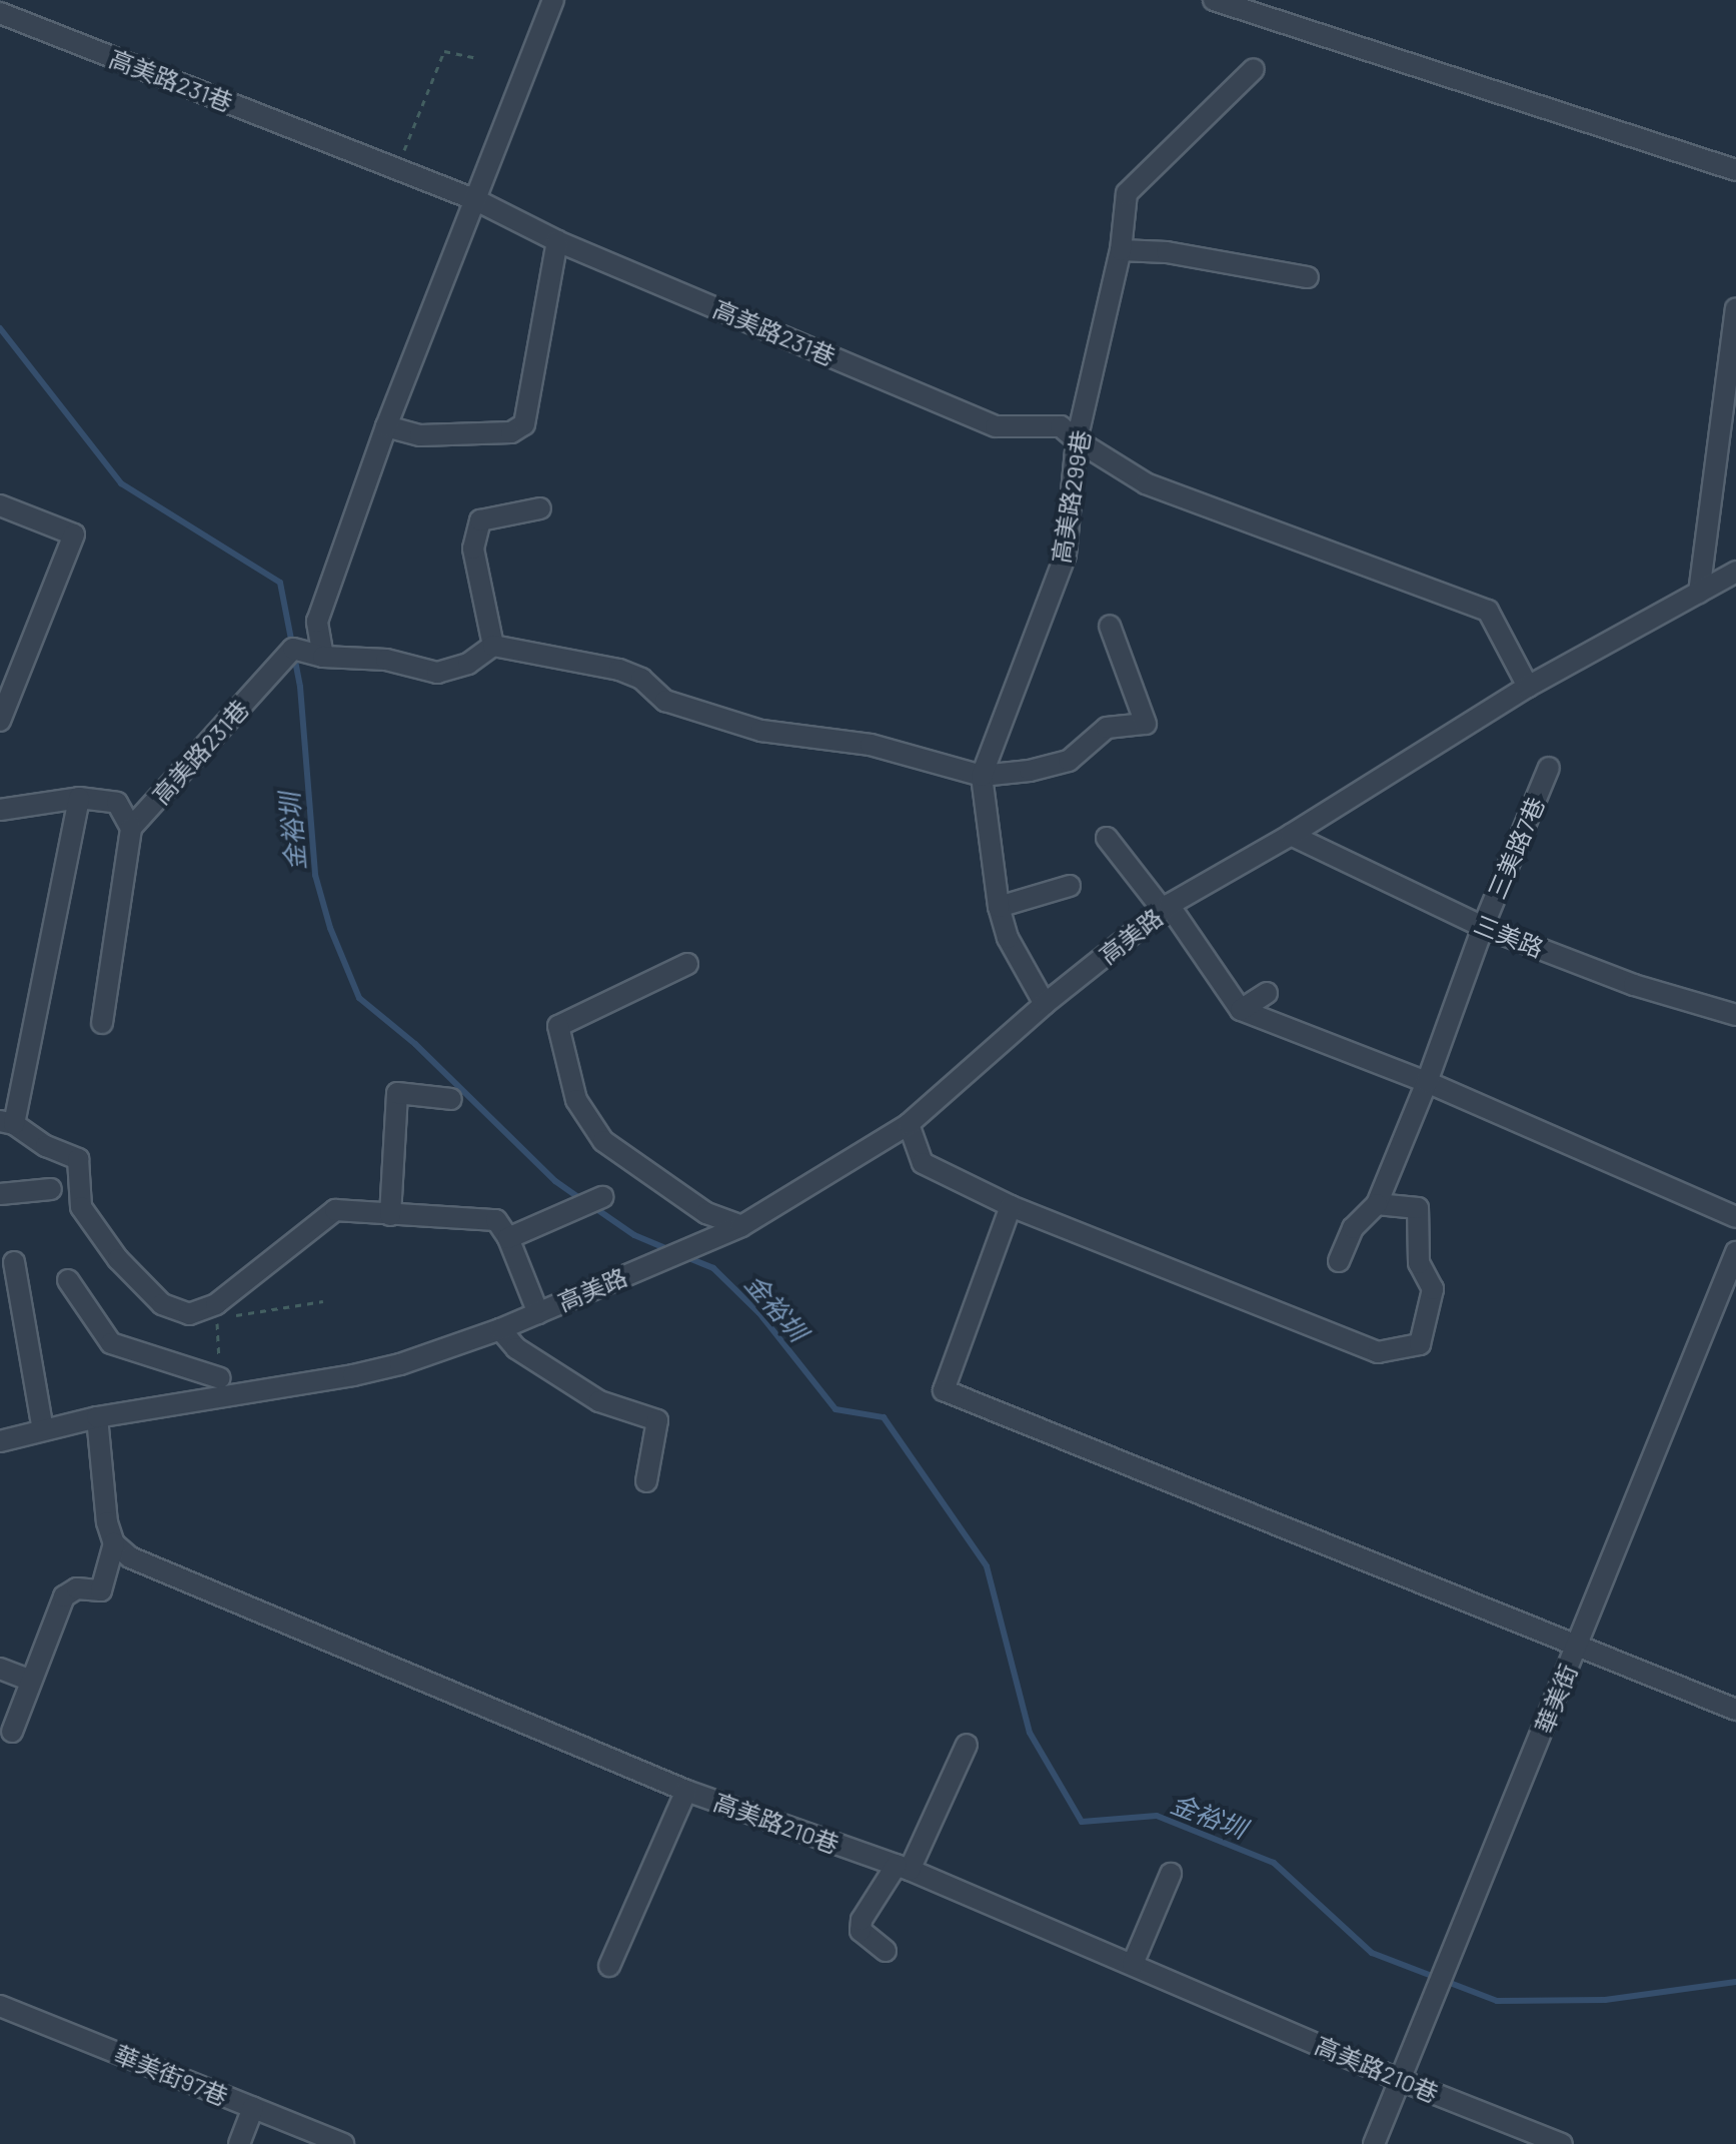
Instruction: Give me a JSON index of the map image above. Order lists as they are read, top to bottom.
{
  "streets": {
    "street": [
      "高美路231巷",
      "高美路299巷",
      "三美路7巷",
      "高美路",
      "三美路",
      "華美街",
      "高美路210巷",
      "華美街97巷"
    ]
  },
  "crossings": [
    ["高美路231巷", "高美路299巷"],
    ["高美路231巷", "高美路"],
    ["高美路299巷", "高美路"],
    ["三美路7巷", "三美路"],
    ["高美路", "三美路"],
    ["華美街", "高美路210巷"]
  ],
  "water": ["金裕圳"]
}
